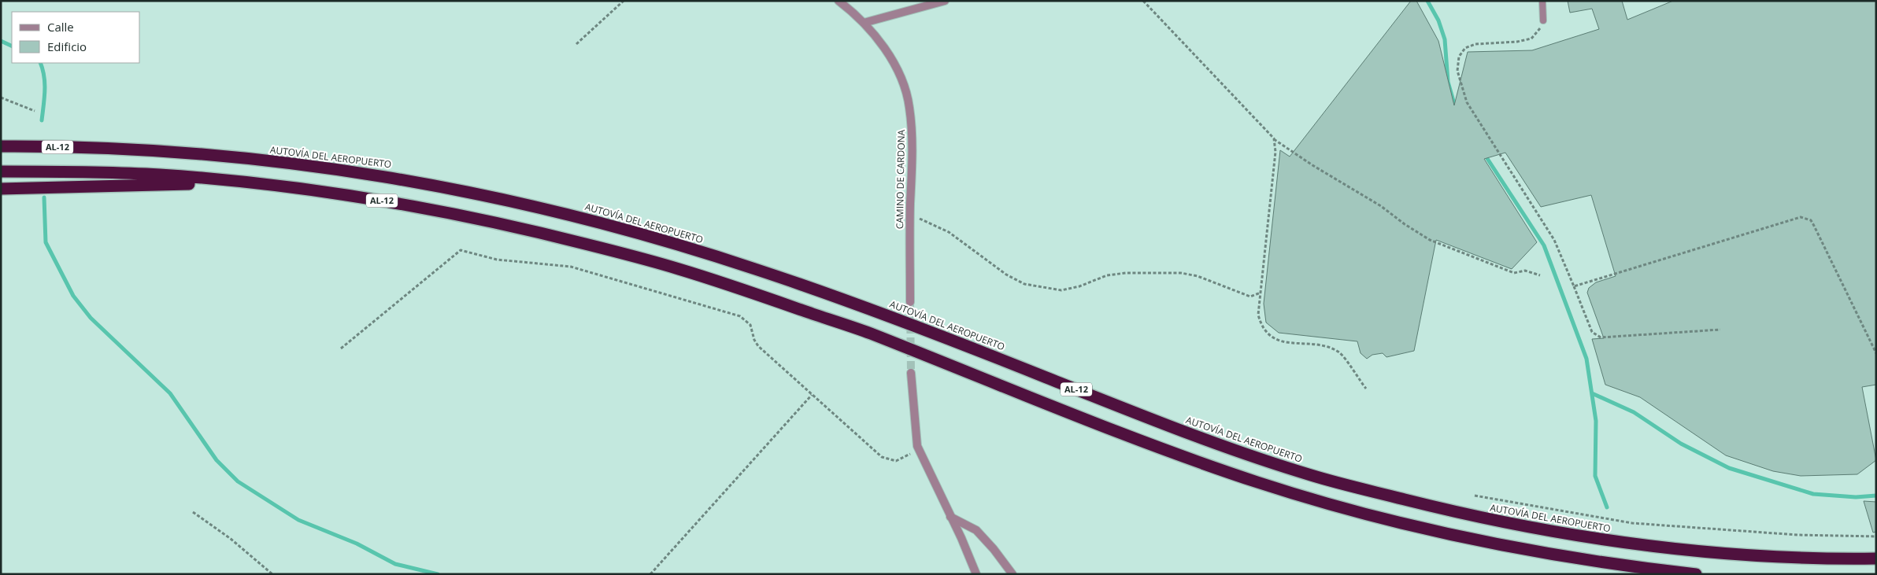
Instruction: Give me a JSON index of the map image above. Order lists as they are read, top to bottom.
{
  "streets": {
    "highway": ["AL-12", "AUTOVÍA DEL AEROPUERTO"],
    "street": ["CAMINO DE CARDONA"]
  },
  "legend": ["Calle", "Edificio"]
}
